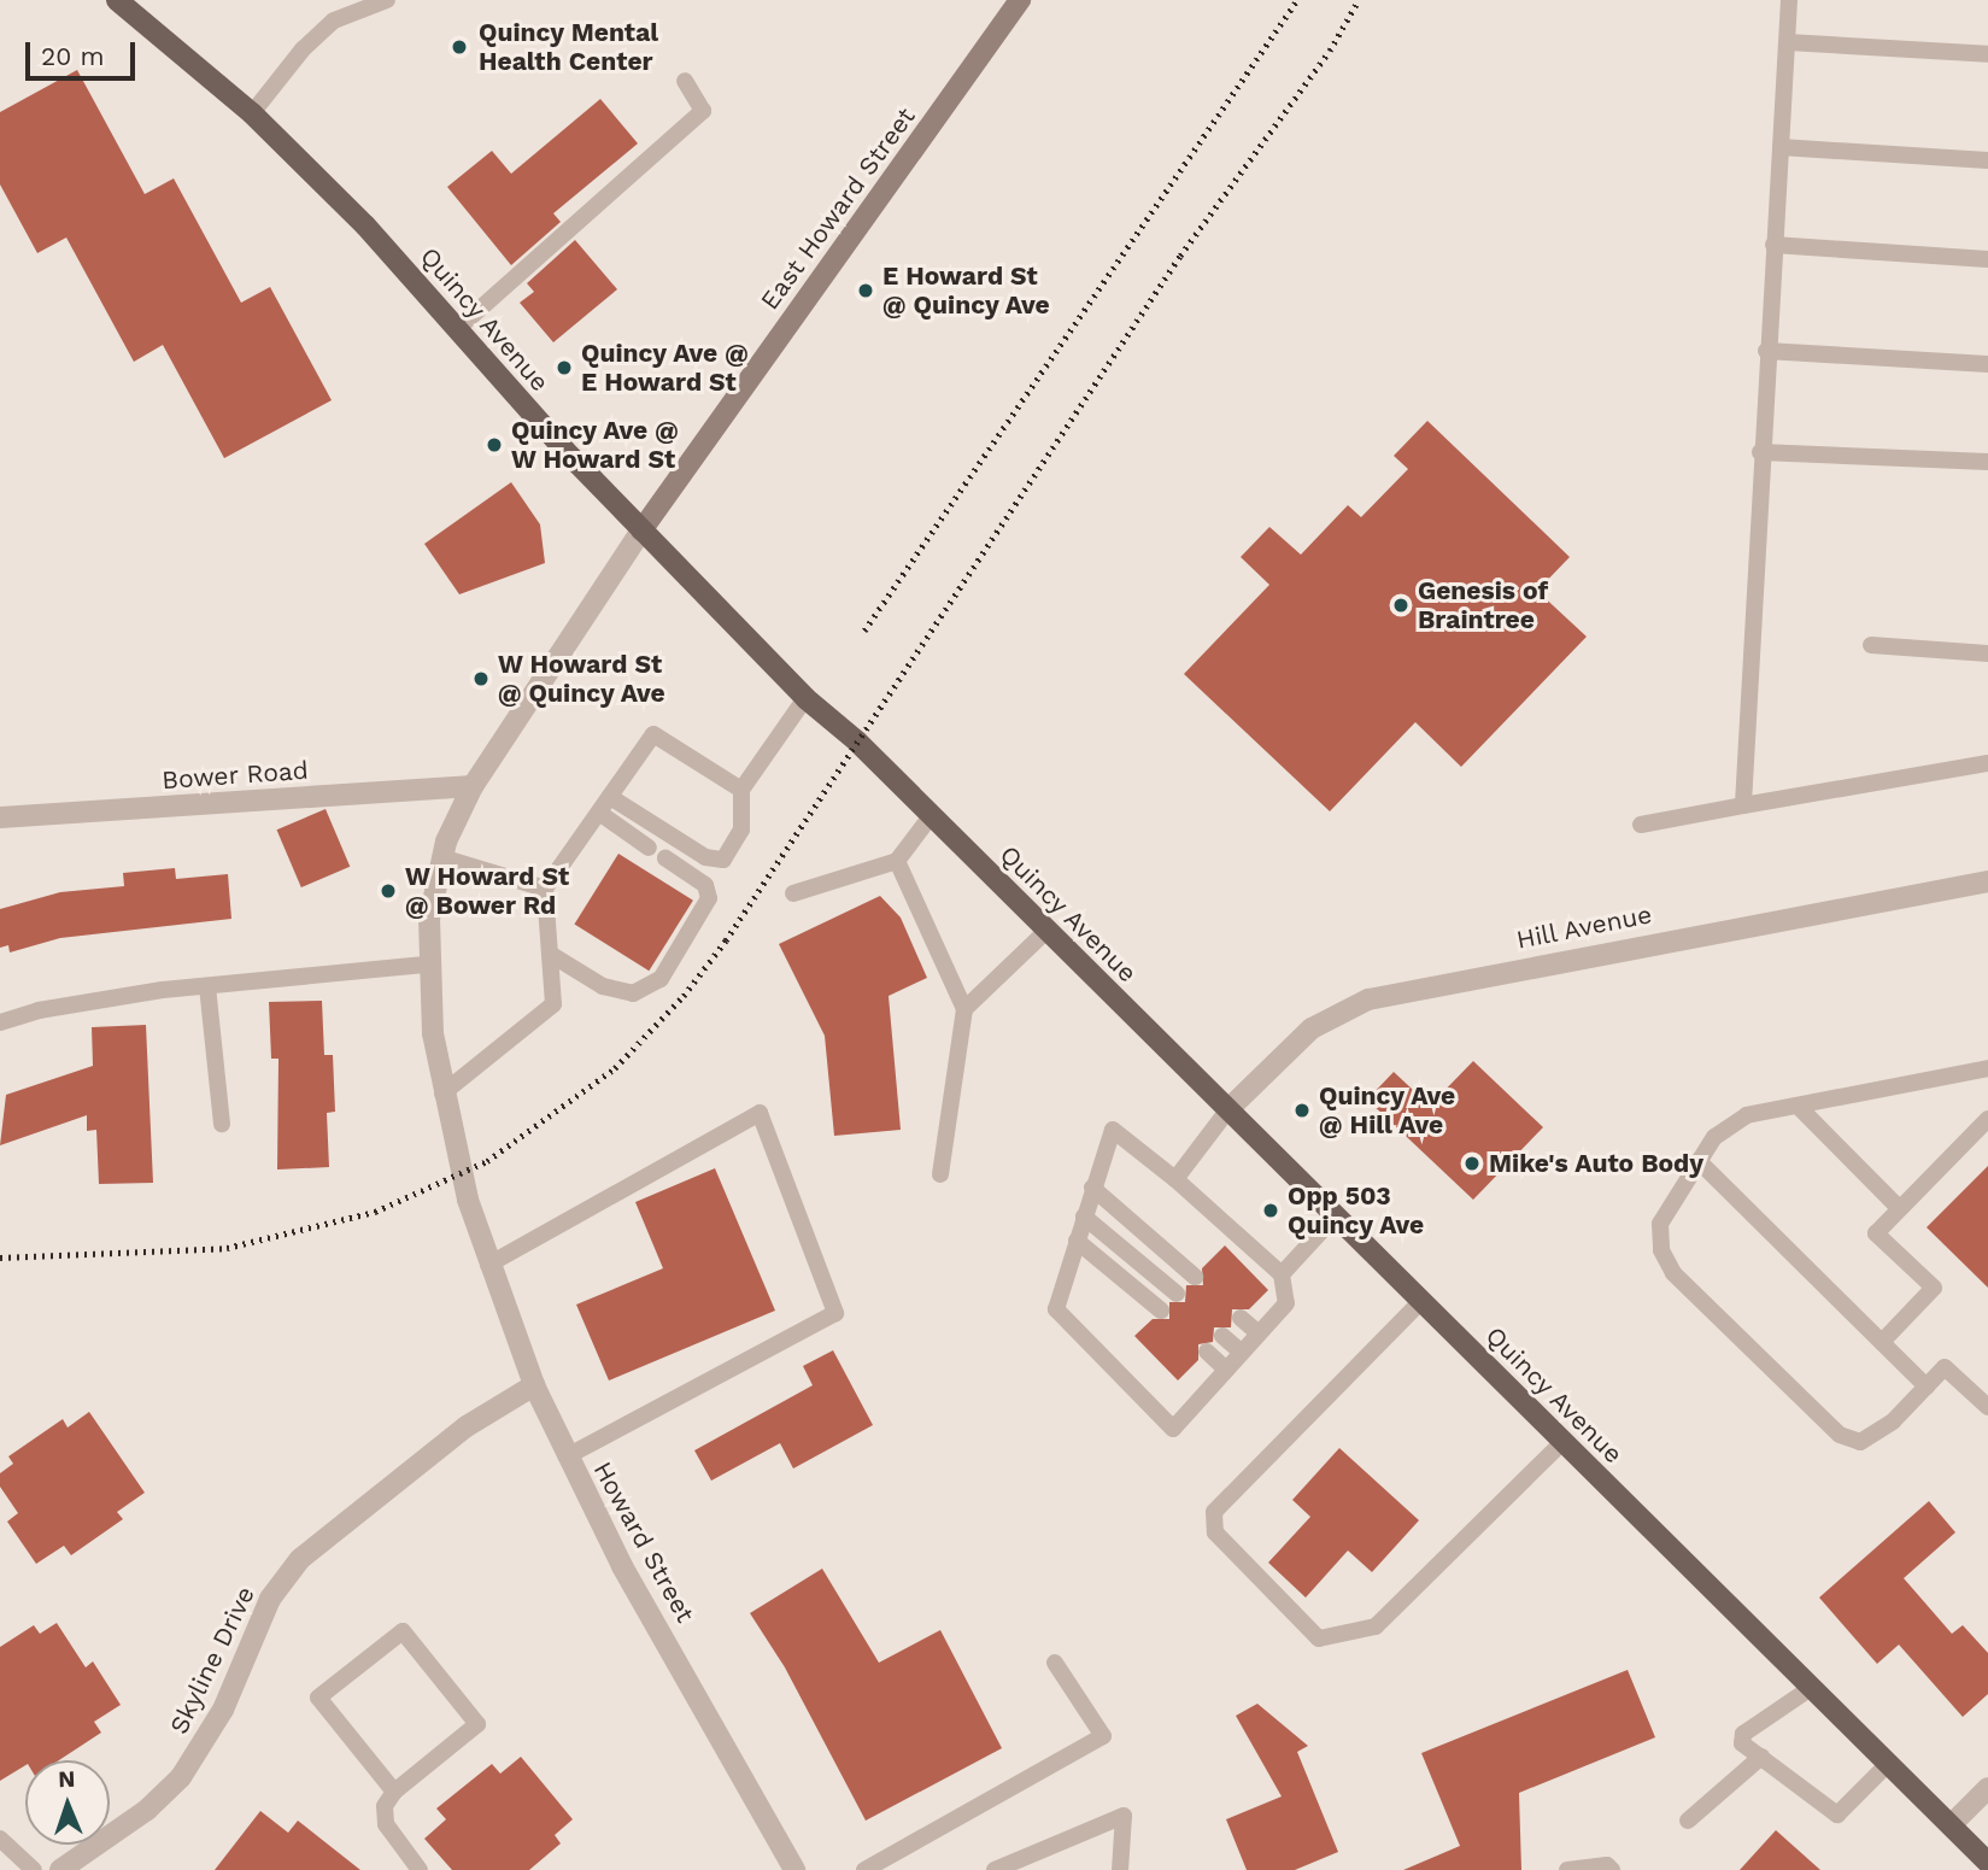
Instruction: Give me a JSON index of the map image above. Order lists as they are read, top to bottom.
{
  "streets": {
    "main road": ["East Howard Street", "Quincy Avenue"],
    "street": [
      "Bower Road",
      "Hill Avenue",
      "Howard Street",
      "Skyline Drive"
    ]
  },
  "crossings": [
    ["East Howard Street", "Quincy Avenue"],
    ["East Howard Street", "Howard Street"],
    ["Quincy Avenue", "Hill Avenue"],
    ["Quincy Avenue", "Howard Street"],
    ["Bower Road", "Howard Street"],
    ["Howard Street", "Skyline Drive"]
  ],
  "places": [
    "Quincy Mental Health Center",
    "E Howard St @ Quincy Ave",
    "Quincy Ave @ E Howard St",
    "Quincy Ave @ W Howard St",
    "Genesis of Braintree",
    "W Howard St @ Quincy Ave",
    "W Howard St @ Bower Rd",
    "Quincy Ave @ Hill Ave",
    "Mike's Auto Body",
    "Opp 503 Quincy Ave"
  ],
  "scale_bar": "20 m",
  "north": "top"
}
